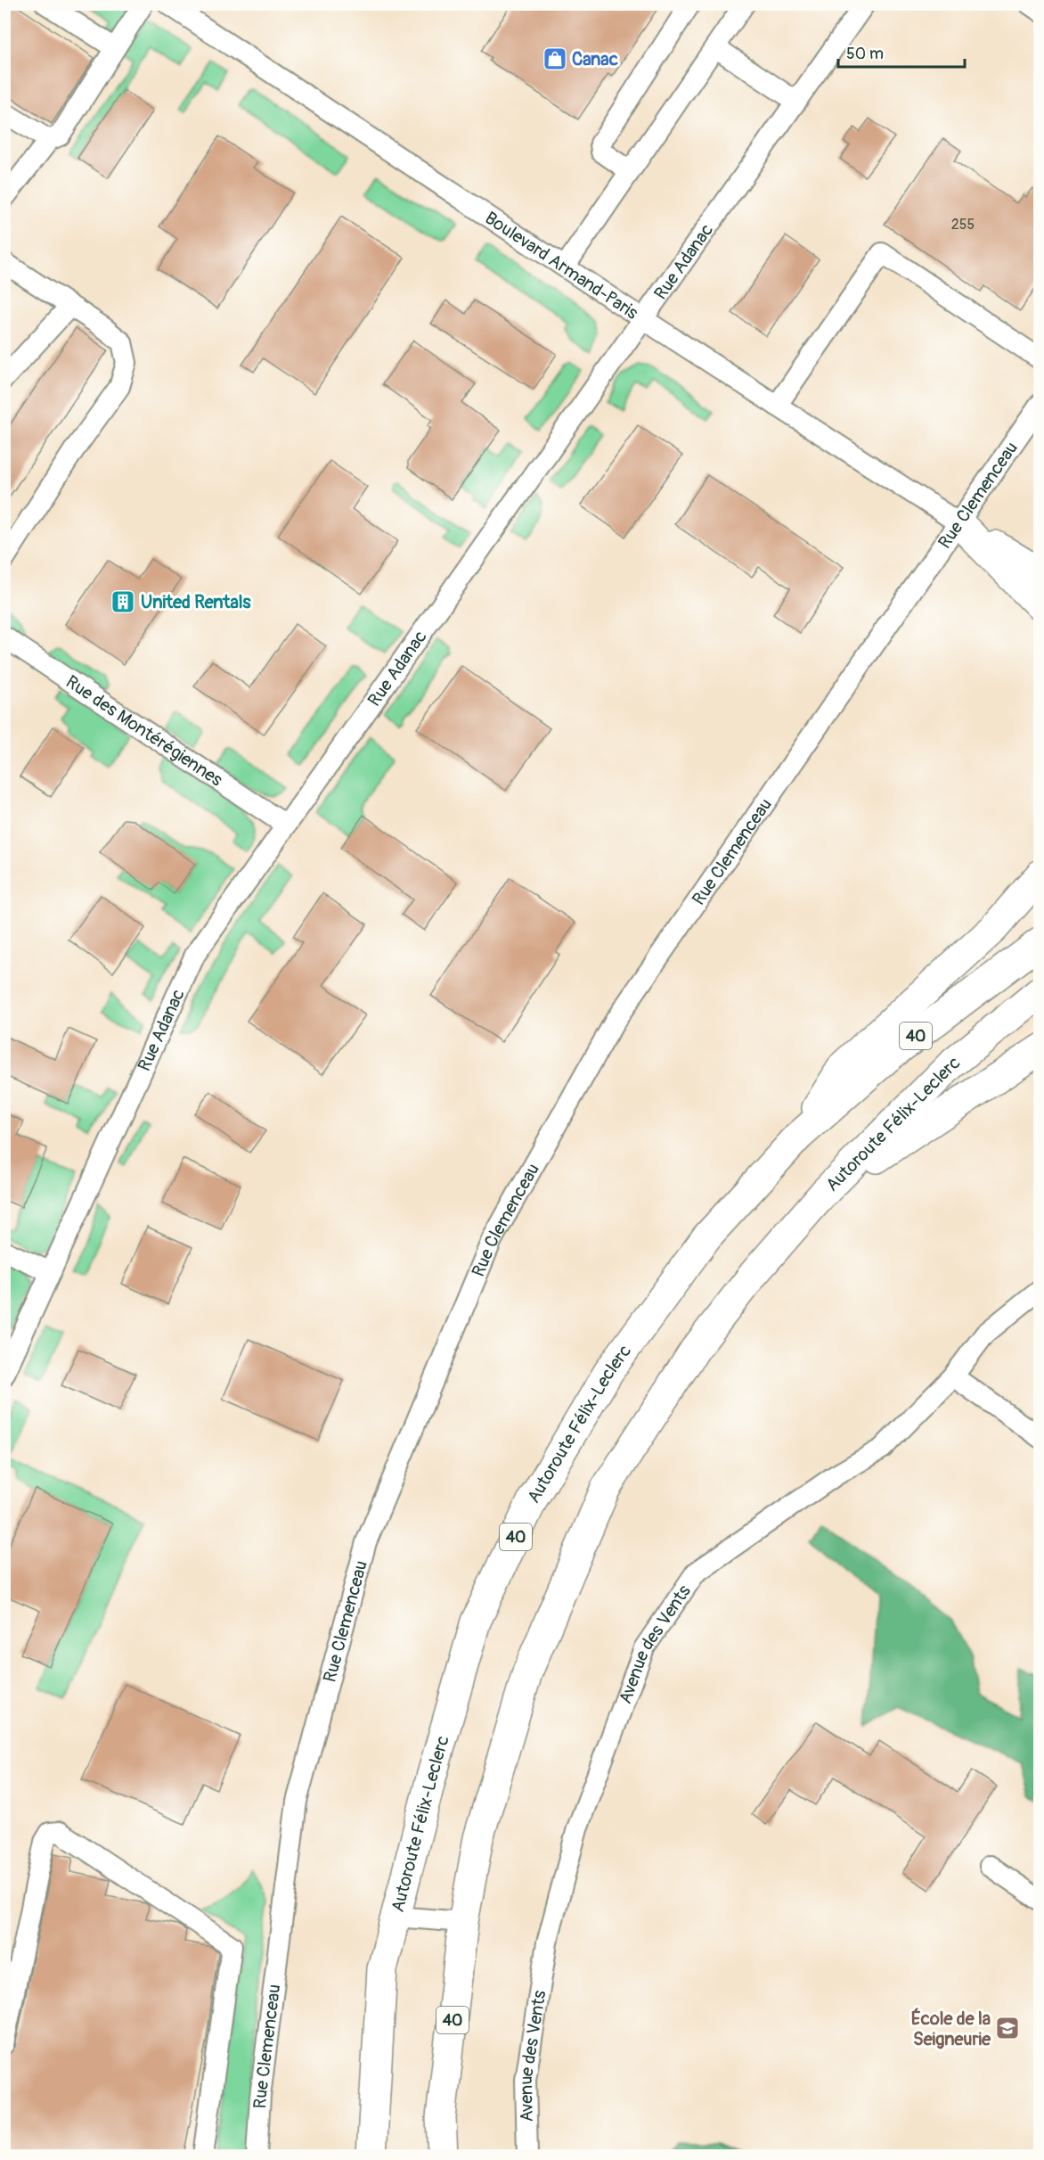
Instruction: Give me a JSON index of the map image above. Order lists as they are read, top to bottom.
{
  "streets": {
    "highway": ["40", "Autoroute Félix-Leclerc"],
    "street": [
      "Rue Adanac",
      "Boulevard Armand-Paris",
      "Rue Clemenceau",
      "Rue des Montérégiennes",
      "Avenue des Vents"
    ]
  },
  "crossings": [
    ["Rue Adanac", "Boulevard Armand-Paris"],
    ["Rue Adanac", "Rue des Montérégiennes"],
    ["Boulevard Armand-Paris", "Rue Clemenceau"]
  ],
  "places": {
    "shop": ["Canac"],
    "building": ["United Rentals"],
    "school or university": ["École de la Seigneurie"]
  },
  "house_numbers": ["255"],
  "scale_bar": "50 m"
}
